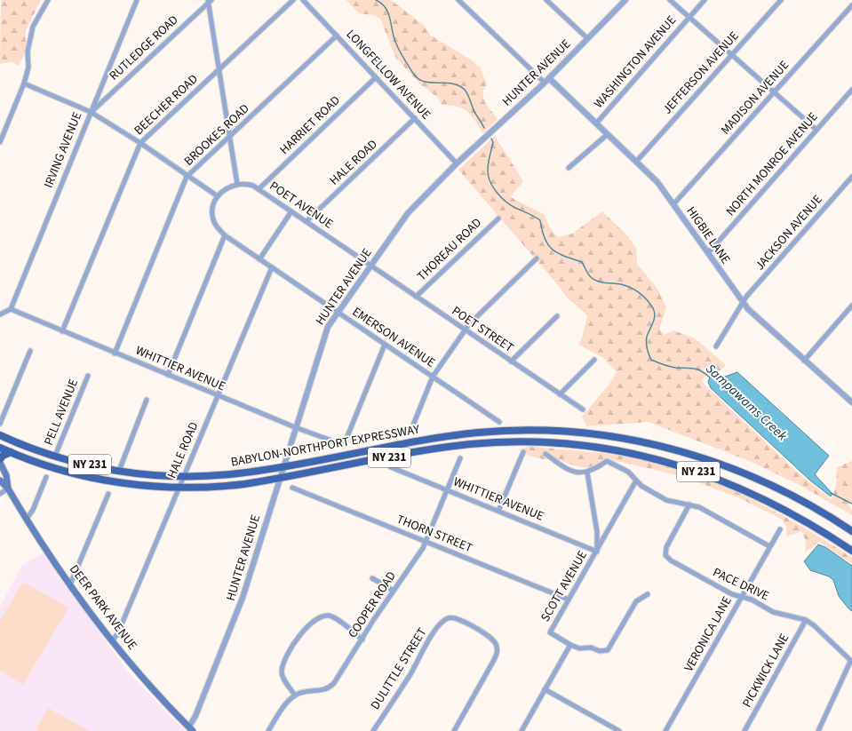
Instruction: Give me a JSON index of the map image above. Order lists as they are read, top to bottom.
{
  "streets": {
    "main road": ["BABYLON-NORTHPORT EXPRESSWAY", "NY 231", "DEER PARK AVENUE"],
    "street": [
      "RUTLEDGE ROAD",
      "WASHINGTON AVENUE",
      "HUNTER AVENUE",
      "JEFFERSON AVENUE",
      "LONGFELLOW AVENUE",
      "MADISON AVENUE",
      "BEECHER ROAD",
      "HARRIET ROAD",
      "BROOKES ROAD",
      "IRVING AVENUE",
      "HALE ROAD",
      "NORTH MONROE AVENUE",
      "POET AVENUE",
      "JACKSON AVENUE",
      "HIGBIE LANE",
      "THOREAU ROAD",
      "POET STREET",
      "EMERSON AVENUE",
      "WHITTIER AVENUE",
      "PELL AVENUE",
      "THORN STREET",
      "PACE DRIVE",
      "SCOTT AVENUE",
      "COOPER ROAD",
      "VERONICA LANE",
      "DULITTLE STREET",
      "PICKWICK LANE"
    ]
  },
  "crossings": [
    ["RUTLEDGE ROAD", "IRVING AVENUE"],
    ["WASHINGTON AVENUE", "HIGBIE LANE"],
    ["HUNTER AVENUE", "LONGFELLOW AVENUE"],
    ["HUNTER AVENUE", "POET AVENUE"],
    ["HUNTER AVENUE", "HIGBIE LANE"],
    ["HUNTER AVENUE", "POET STREET"],
    ["HUNTER AVENUE", "EMERSON AVENUE"],
    ["HUNTER AVENUE", "WHITTIER AVENUE"],
    ["HUNTER AVENUE", "BABYLON-NORTHPORT EXPRESSWAY"],
    ["HUNTER AVENUE", "DEER PARK AVENUE"],
    ["JEFFERSON AVENUE", "HIGBIE LANE"],
    ["LONGFELLOW AVENUE", "HARRIET ROAD"],
    ["LONGFELLOW AVENUE", "BROOKES ROAD"],
    ["LONGFELLOW AVENUE", "HALE ROAD"],
    ["MADISON AVENUE", "HIGBIE LANE"],
    ["BEECHER ROAD", "WHITTIER AVENUE"],
    ["HARRIET ROAD", "POET AVENUE"],
    ["HARRIET ROAD", "EMERSON AVENUE"],
    ["BROOKES ROAD", "WHITTIER AVENUE"],
    ["IRVING AVENUE", "WHITTIER AVENUE"],
    ["HALE ROAD", "POET AVENUE"],
    ["HALE ROAD", "EMERSON AVENUE"],
    ["HALE ROAD", "WHITTIER AVENUE"],
    ["HALE ROAD", "BABYLON-NORTHPORT EXPRESSWAY"],
    ["HALE ROAD", "DEER PARK AVENUE"],
    ["NORTH MONROE AVENUE", "HIGBIE LANE"],
    ["POET AVENUE", "POET STREET"],
    ["POET AVENUE", "EMERSON AVENUE"],
    ["JACKSON AVENUE", "HIGBIE LANE"],
    ["THOREAU ROAD", "POET STREET"],
    ["EMERSON AVENUE", "WHITTIER AVENUE"],
    ["WHITTIER AVENUE", "SCOTT AVENUE"],
    ["WHITTIER AVENUE", "COOPER ROAD"],
    ["PELL AVENUE", "BABYLON-NORTHPORT EXPRESSWAY"],
    ["THORN STREET", "SCOTT AVENUE"],
    ["THORN STREET", "COOPER ROAD"],
    ["PACE DRIVE", "VERONICA LANE"],
    ["PACE DRIVE", "PICKWICK LANE"]
  ],
  "water": ["Sampawams Creek"]
}
